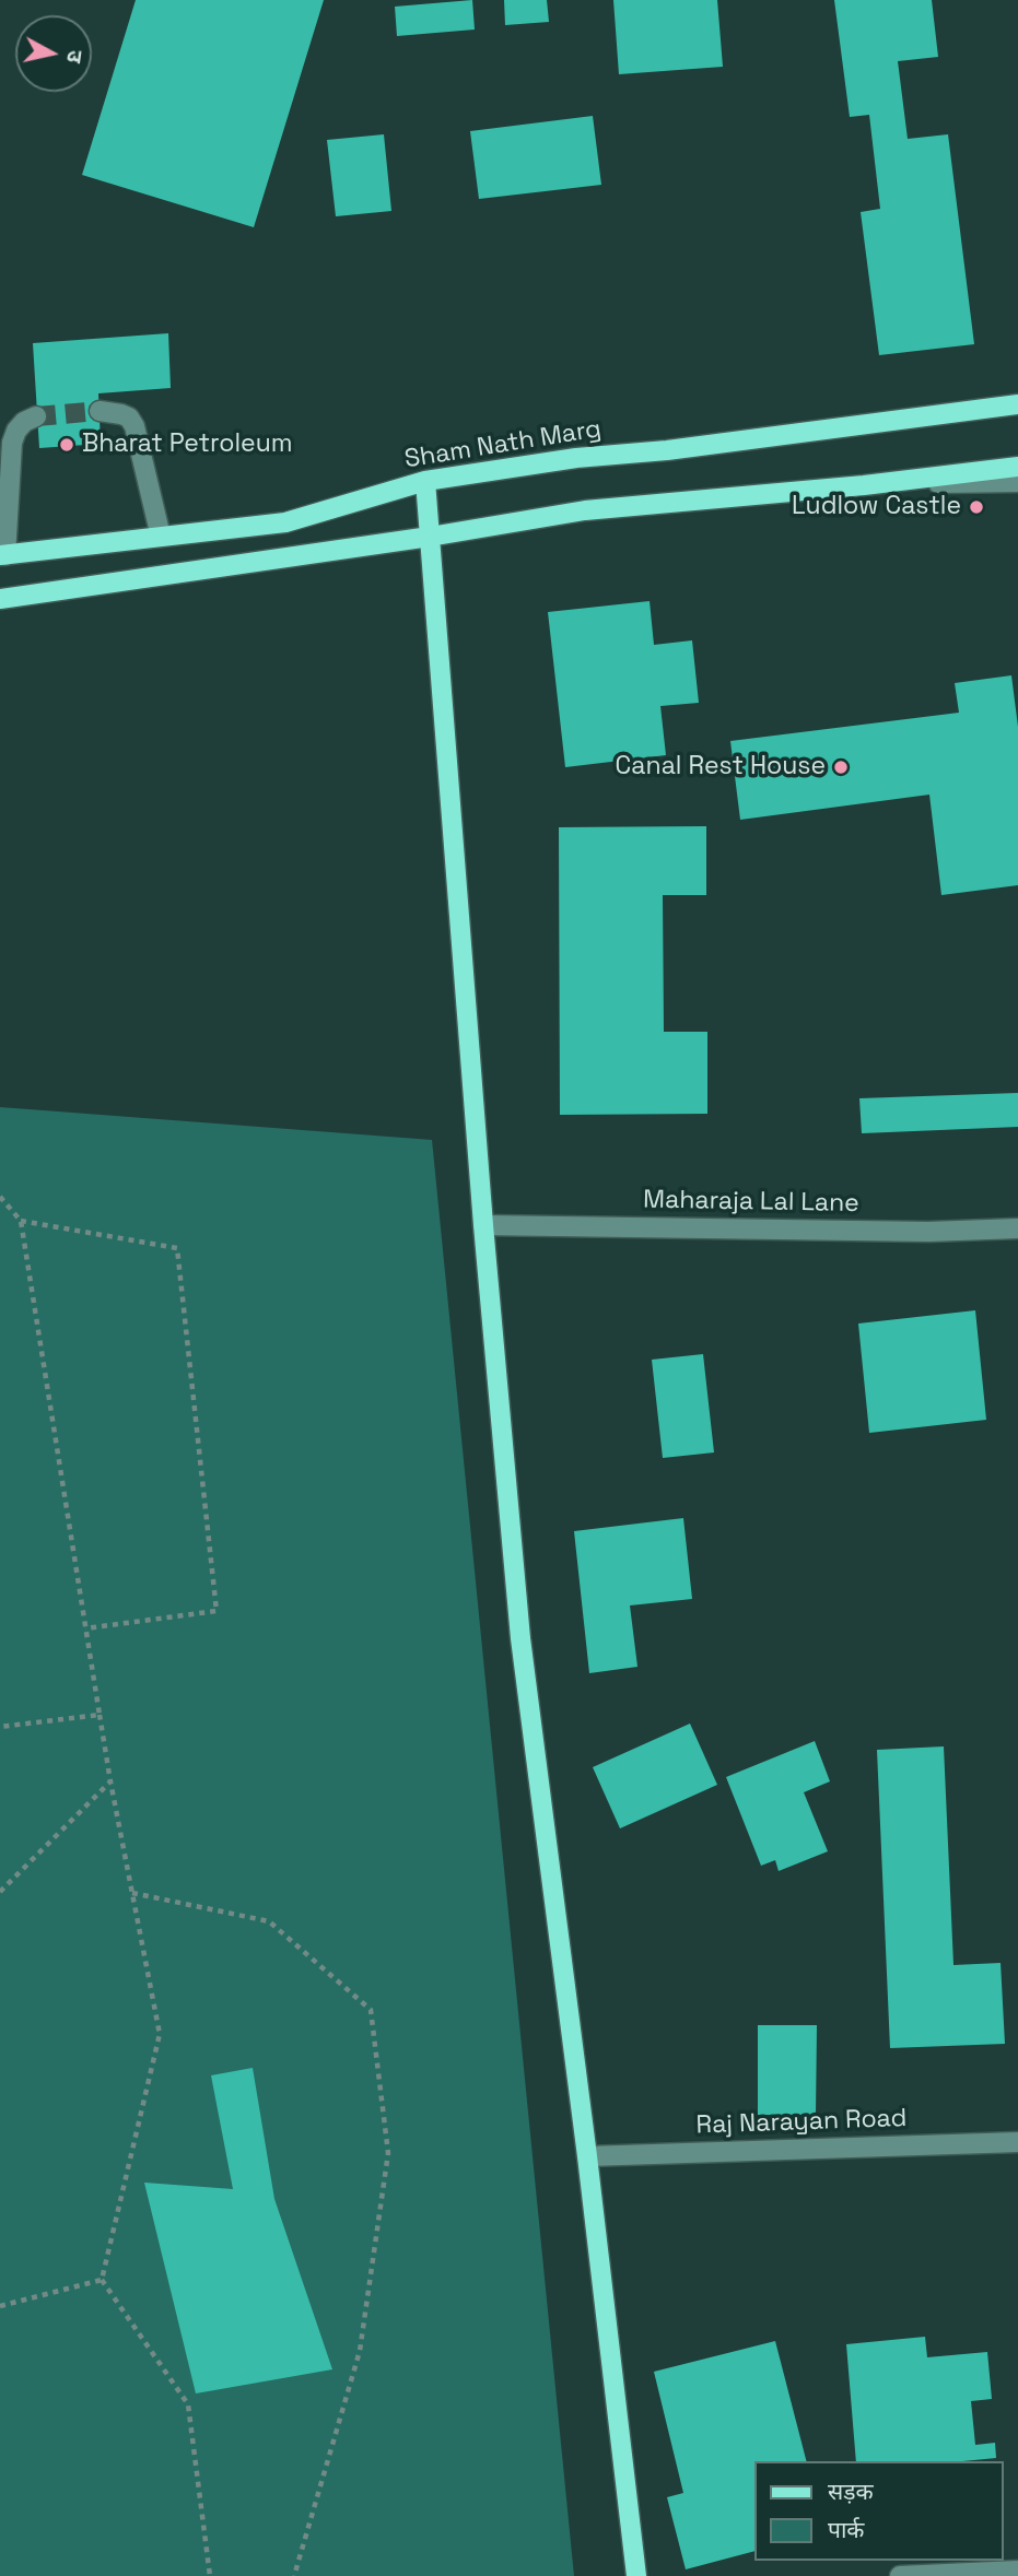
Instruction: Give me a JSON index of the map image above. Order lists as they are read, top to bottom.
{
  "streets": {
    "main road": ["Sham Nath Marg"],
    "street": ["Maharaja Lal Lane", "Raj Narayan Road"]
  },
  "places": ["Bharat Petroleum", "Ludlow Castle", "Canal Rest House"],
  "legend": ["सड़क", "पार्क"],
  "north": "right"
}
